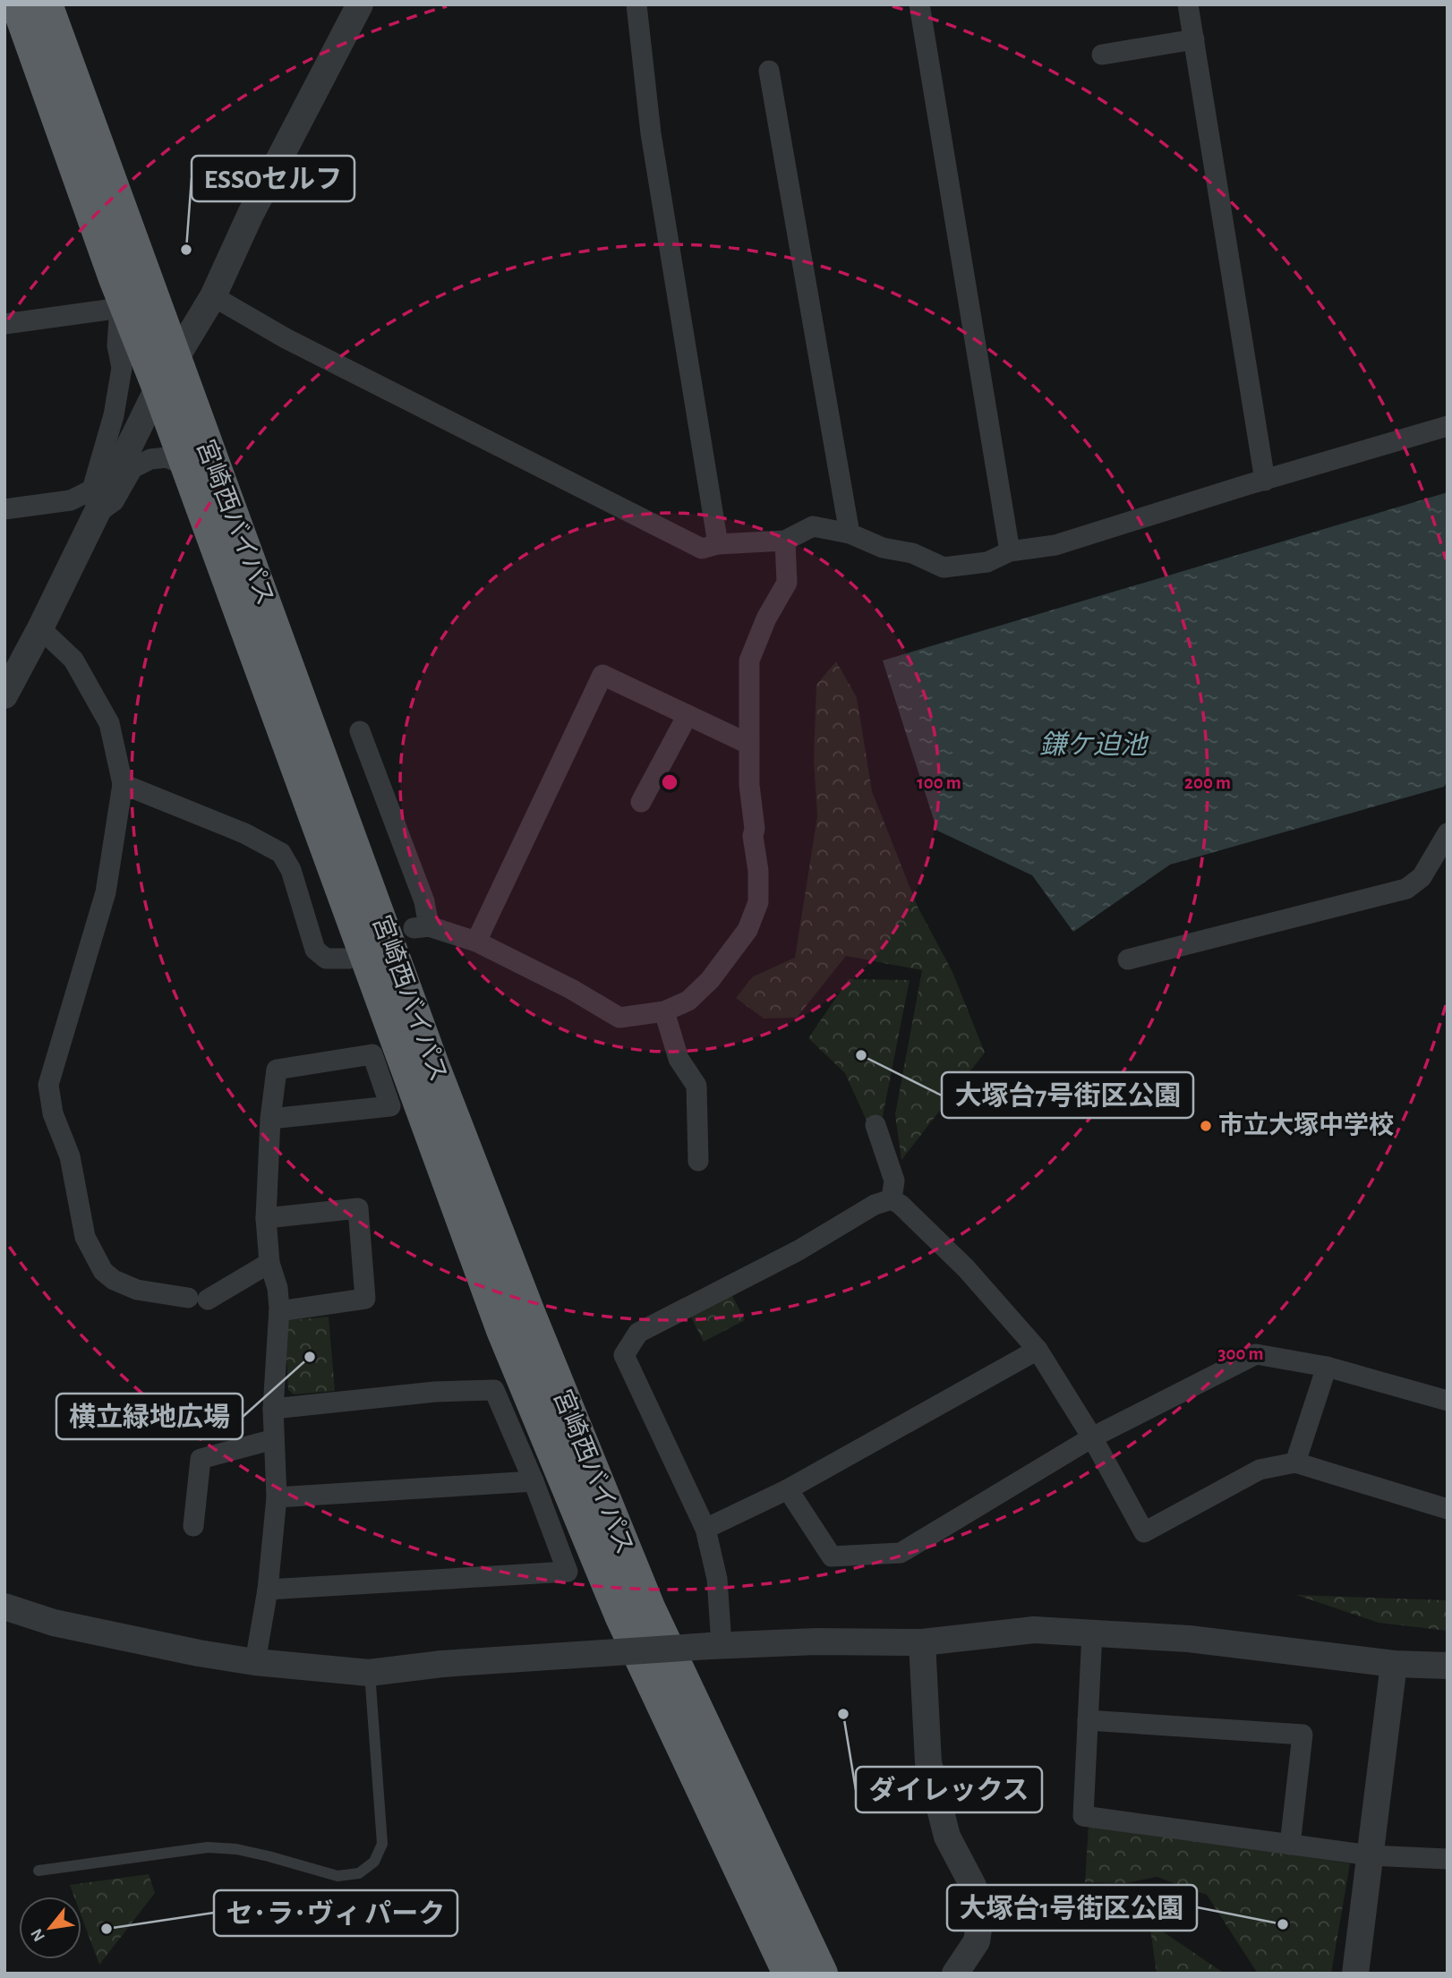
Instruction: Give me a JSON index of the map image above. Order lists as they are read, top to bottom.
{
  "streets": {
    "highway": ["宮崎西バイパス"]
  },
  "water": ["鎌ケ迫池"],
  "places": [
    "ESSOセルフ",
    "大塚台7号街区公園",
    "市立大塚中学校",
    "横立緑地広場",
    "ダイレックス",
    "大塚台1号街区公園",
    "セ･ラ･ヴィ パーク"
  ],
  "north": "bottom left",
  "rings": ["100 m", "200 m", "300 m"]
}
